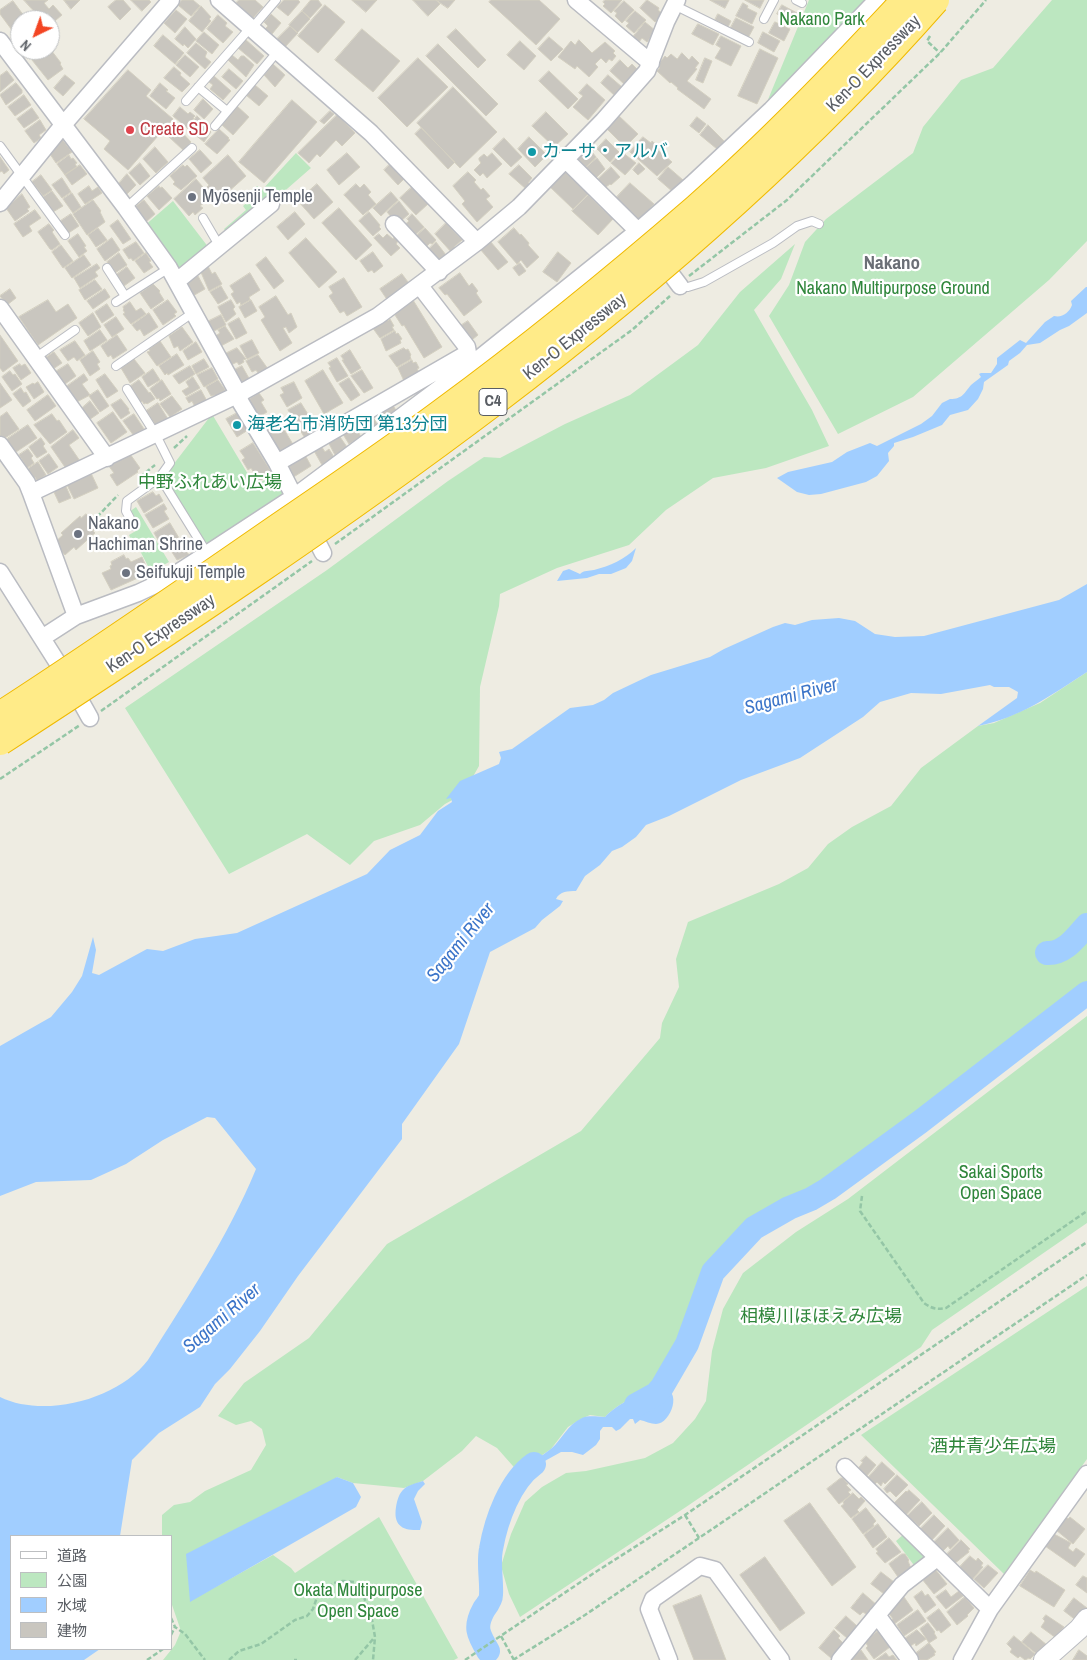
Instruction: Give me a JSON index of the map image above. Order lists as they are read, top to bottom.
{
  "streets": {
    "highway": ["Ken-O Expressway", "C4"]
  },
  "districts": ["Nakano"],
  "water": ["Sagami River"],
  "parks": [
    "Nakano Park",
    "Nakano Multipurpose Ground",
    "中野ふれあい広場",
    "Sakai Sports Open Space",
    "相模川ほほえみ広場",
    "酒井青少年広場",
    "Okata Multipurpose Open Space"
  ],
  "places": [
    "Create SD",
    "カーサ・アルバ",
    "Myōsenji Temple",
    "海老名市消防団 第13分団",
    "Nakano Hachiman Shrine",
    "Seifukuji Temple"
  ],
  "legend": [
    "道路",
    "公園",
    "水域",
    "建物"
  ],
  "north": "bottom left"
}
